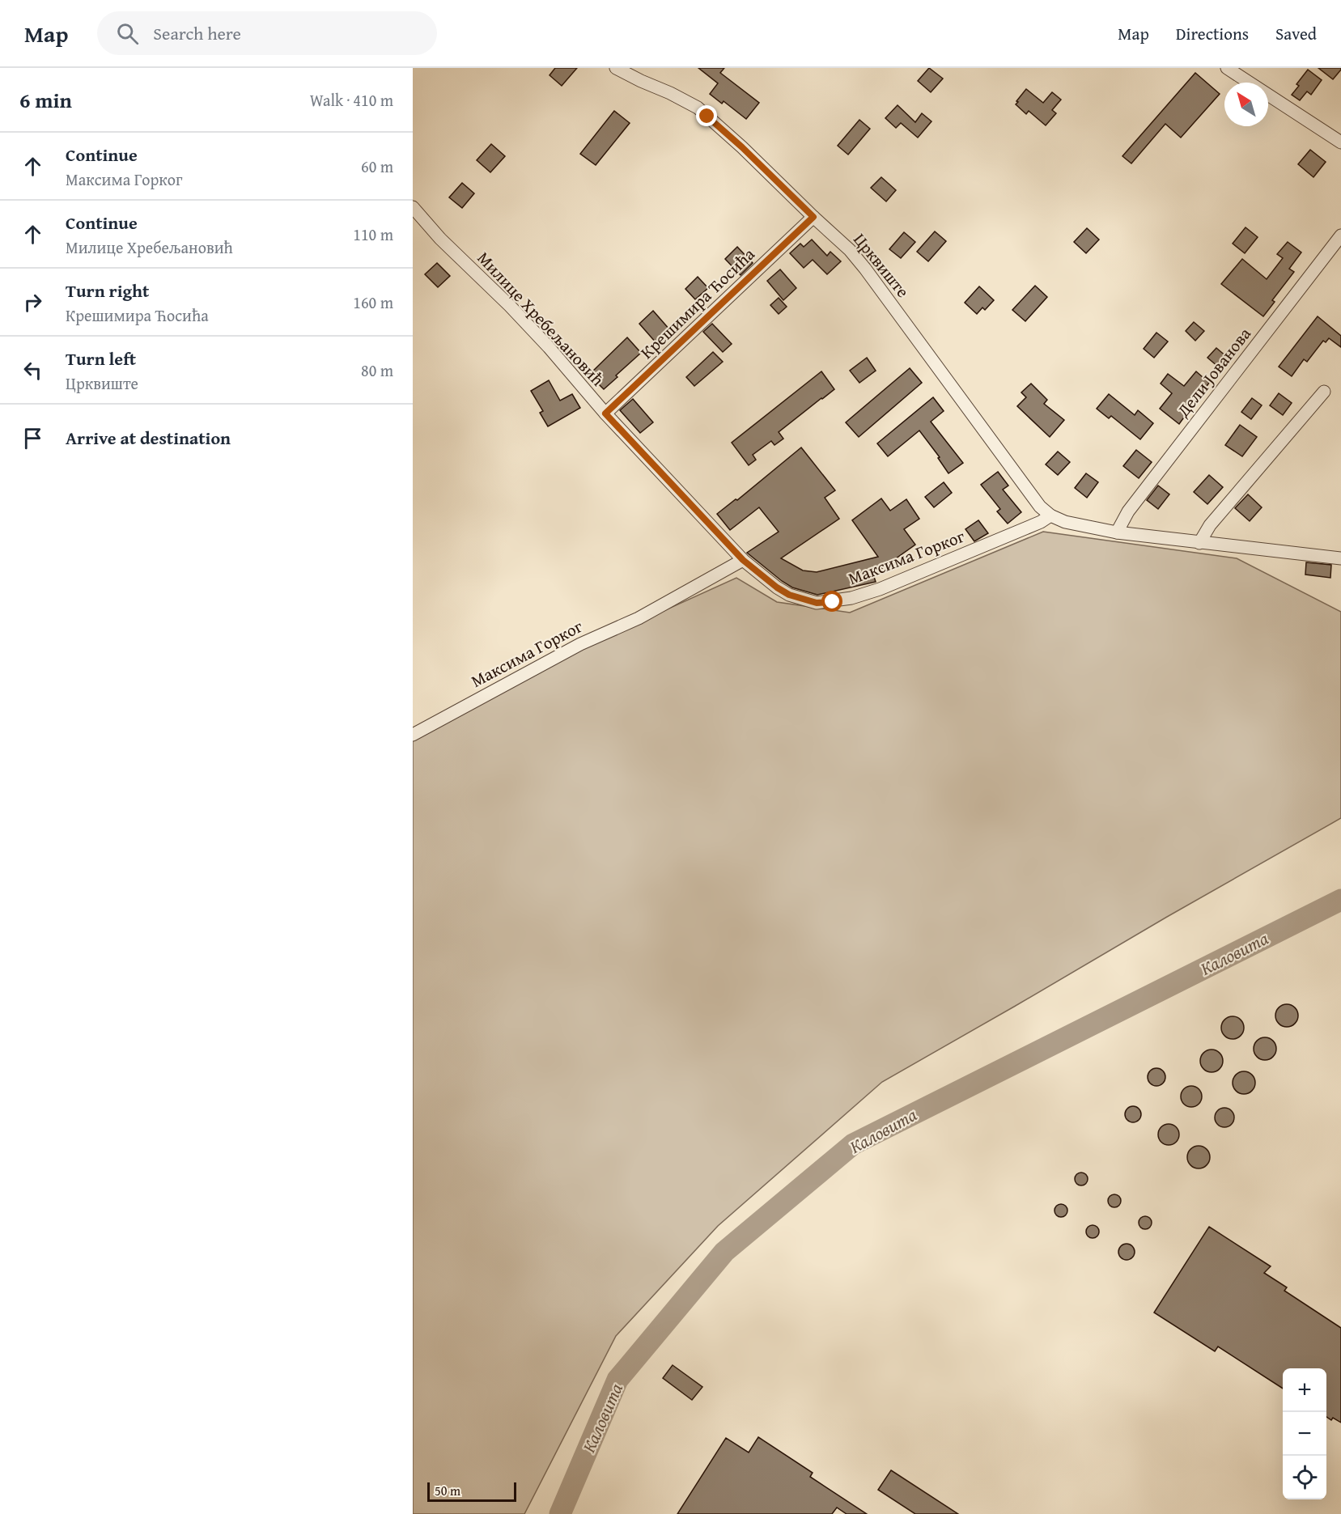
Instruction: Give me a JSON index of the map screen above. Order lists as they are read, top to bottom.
{
  "streets": {
    "street": [
      "Црквиште",
      "Крешимира Ћосића",
      "Милице Хребељановић",
      "Дели Јованова",
      "Максима Горког"
    ]
  },
  "crossings": [
    ["Црквиште", "Крешимира Ћосића"],
    ["Црквиште", "Максима Горког"],
    ["Крешимира Ћосића", "Милице Хребељановић"],
    ["Милице Хребељановић", "Максима Горког"]
  ],
  "water": ["Каловита"],
  "scale_bar": "50 m",
  "north": "top left",
  "page": {
    "header": "Map",
    "search": "Search here",
    "nav": ["Map", "Directions", "Saved"],
    "heading": ["6 min", "Walk · 410 m"],
    "list": [
      ["Continue", "Максима Горког", "60 m"],
      ["Continue", "Милице Хребељановић", "110 m"],
      ["Turn right", "Крешимира Ћосића", "160 m"],
      ["Turn left", "Црквиште", "80 m"],
      "Arrive at destination"
    ],
    "map_buttons": ["+", "−"],
    "scale": "50 m"
  }
}
